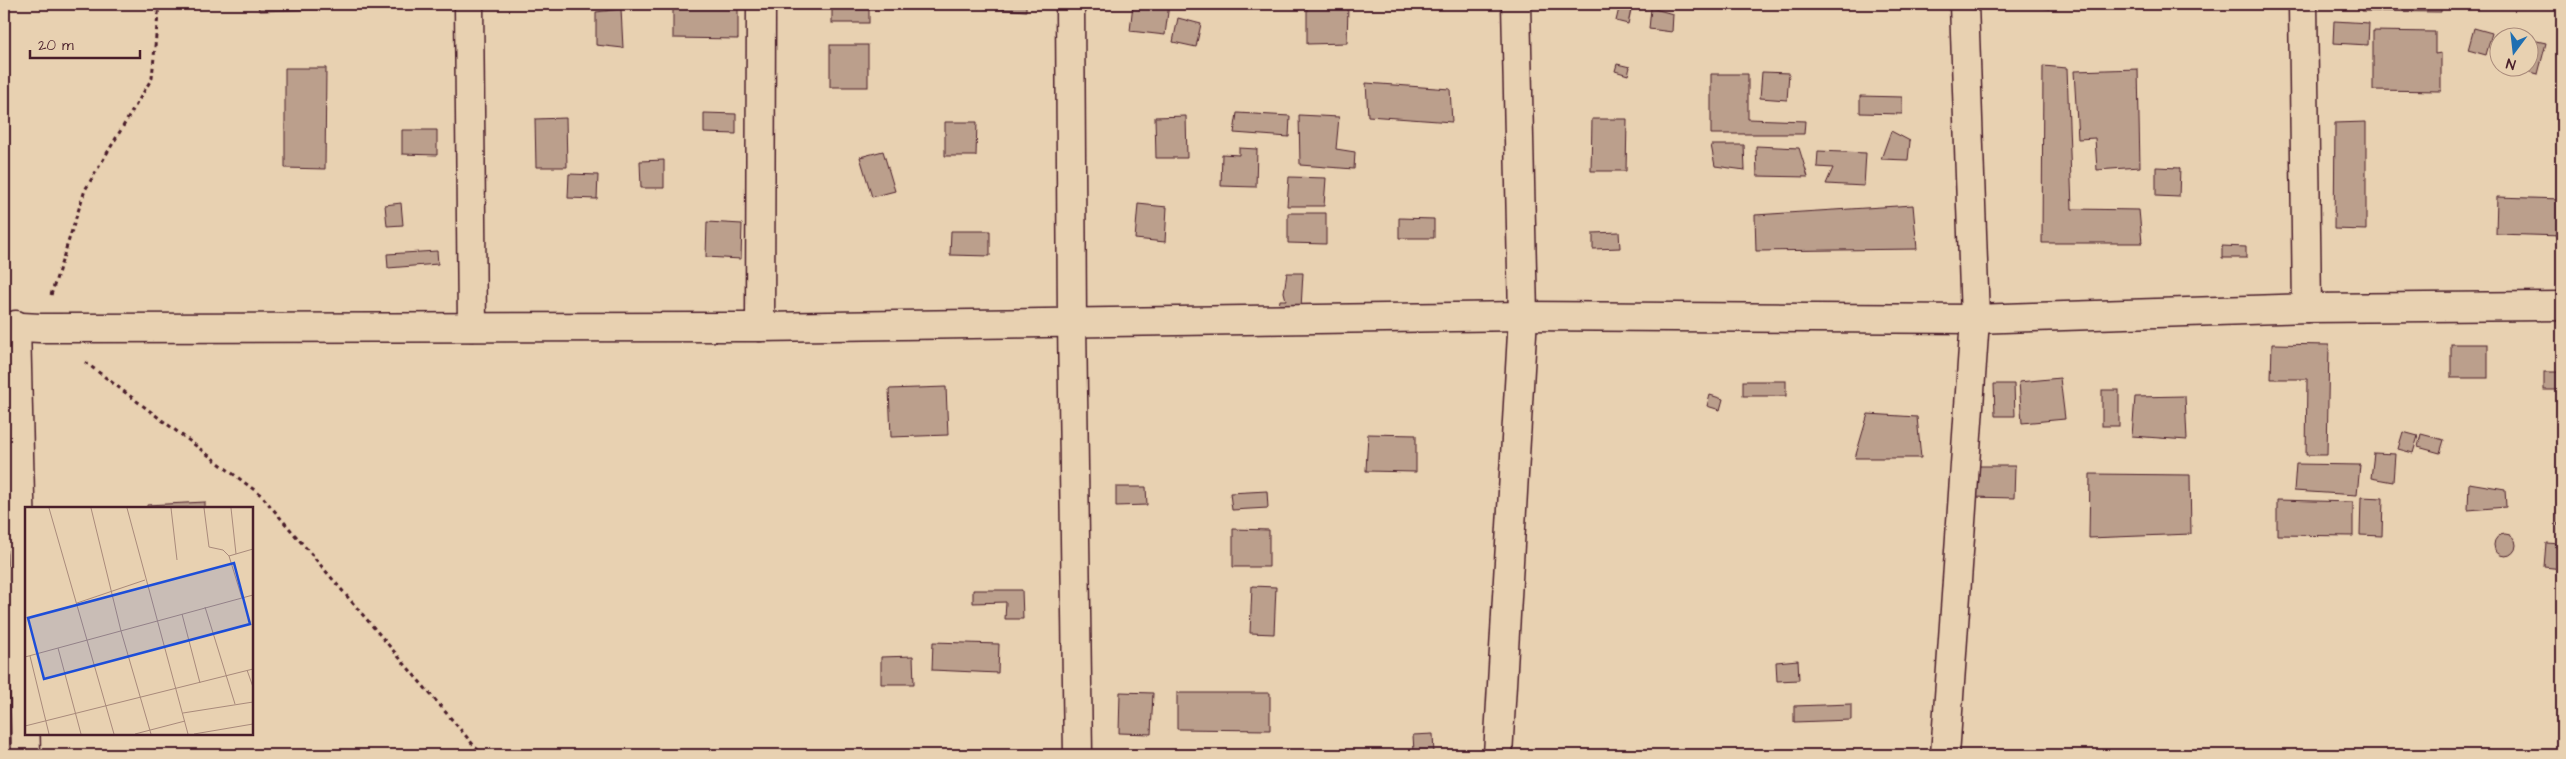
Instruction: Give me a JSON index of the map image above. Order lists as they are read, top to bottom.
{
  "scale_bar": "20 m",
  "north": "bottom"
}
